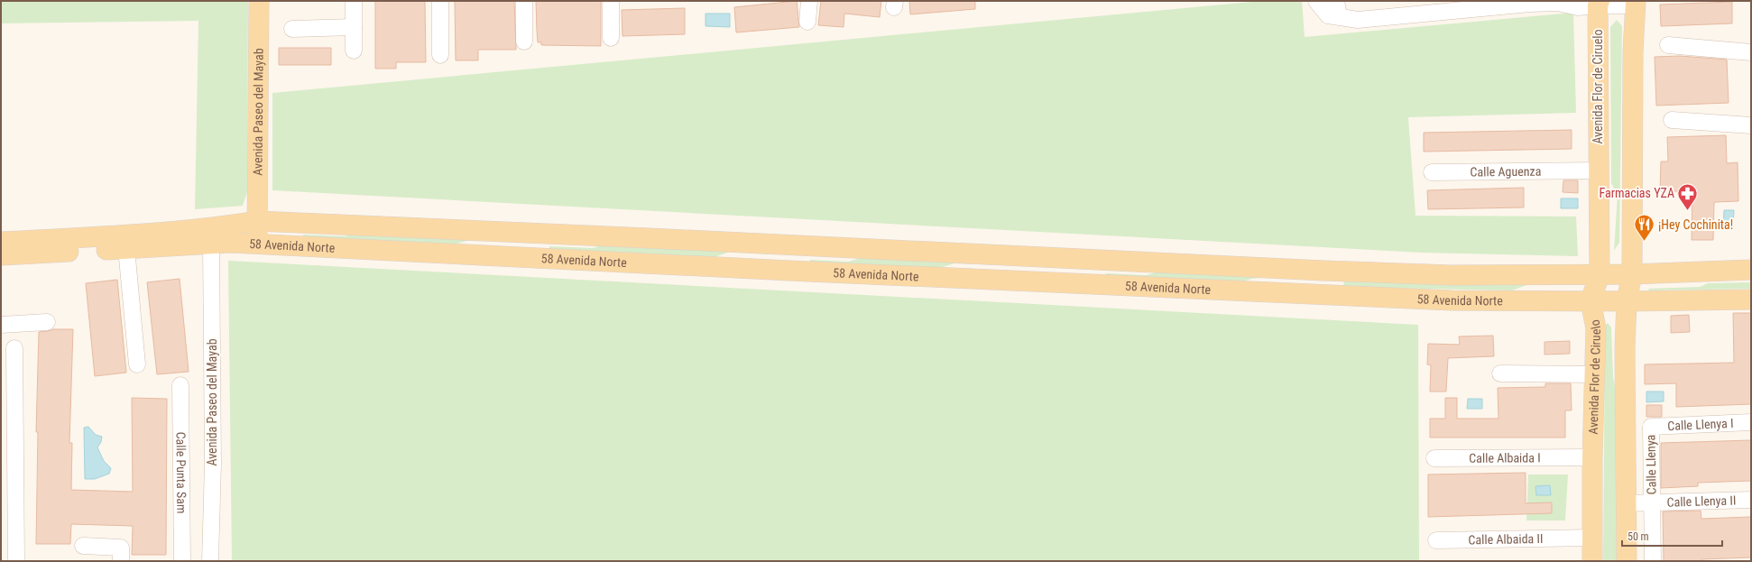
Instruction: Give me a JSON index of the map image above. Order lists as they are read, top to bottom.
{
  "streets": {
    "main road": ["Avenida Flor de Ciruelo", "Avenida Paseo del Mayab", "58 Avenida Norte"],
    "street": [
      "Calle Aguenza",
      "Calle Llenya I",
      "Calle Albaida I",
      "Calle Llenya",
      "Calle Punta Sam",
      "Calle Llenya II",
      "Calle Albaida II"
    ]
  },
  "crossings": [
    ["Avenida Flor de Ciruelo", "Calle Aguenza"],
    ["Avenida Flor de Ciruelo", "58 Avenida Norte"],
    ["Avenida Flor de Ciruelo", "Calle Albaida I"],
    ["Avenida Flor de Ciruelo", "Calle Albaida II"],
    ["Avenida Paseo del Mayab", "58 Avenida Norte"],
    ["Calle Llenya I", "Calle Llenya"],
    ["Calle Llenya", "Calle Llenya II"]
  ],
  "places": {
    "pharmacy": ["Farmacias YZA"],
    "restaurant": ["¡Hey Cochinita!"]
  },
  "scale_bar": "50 m"
}
